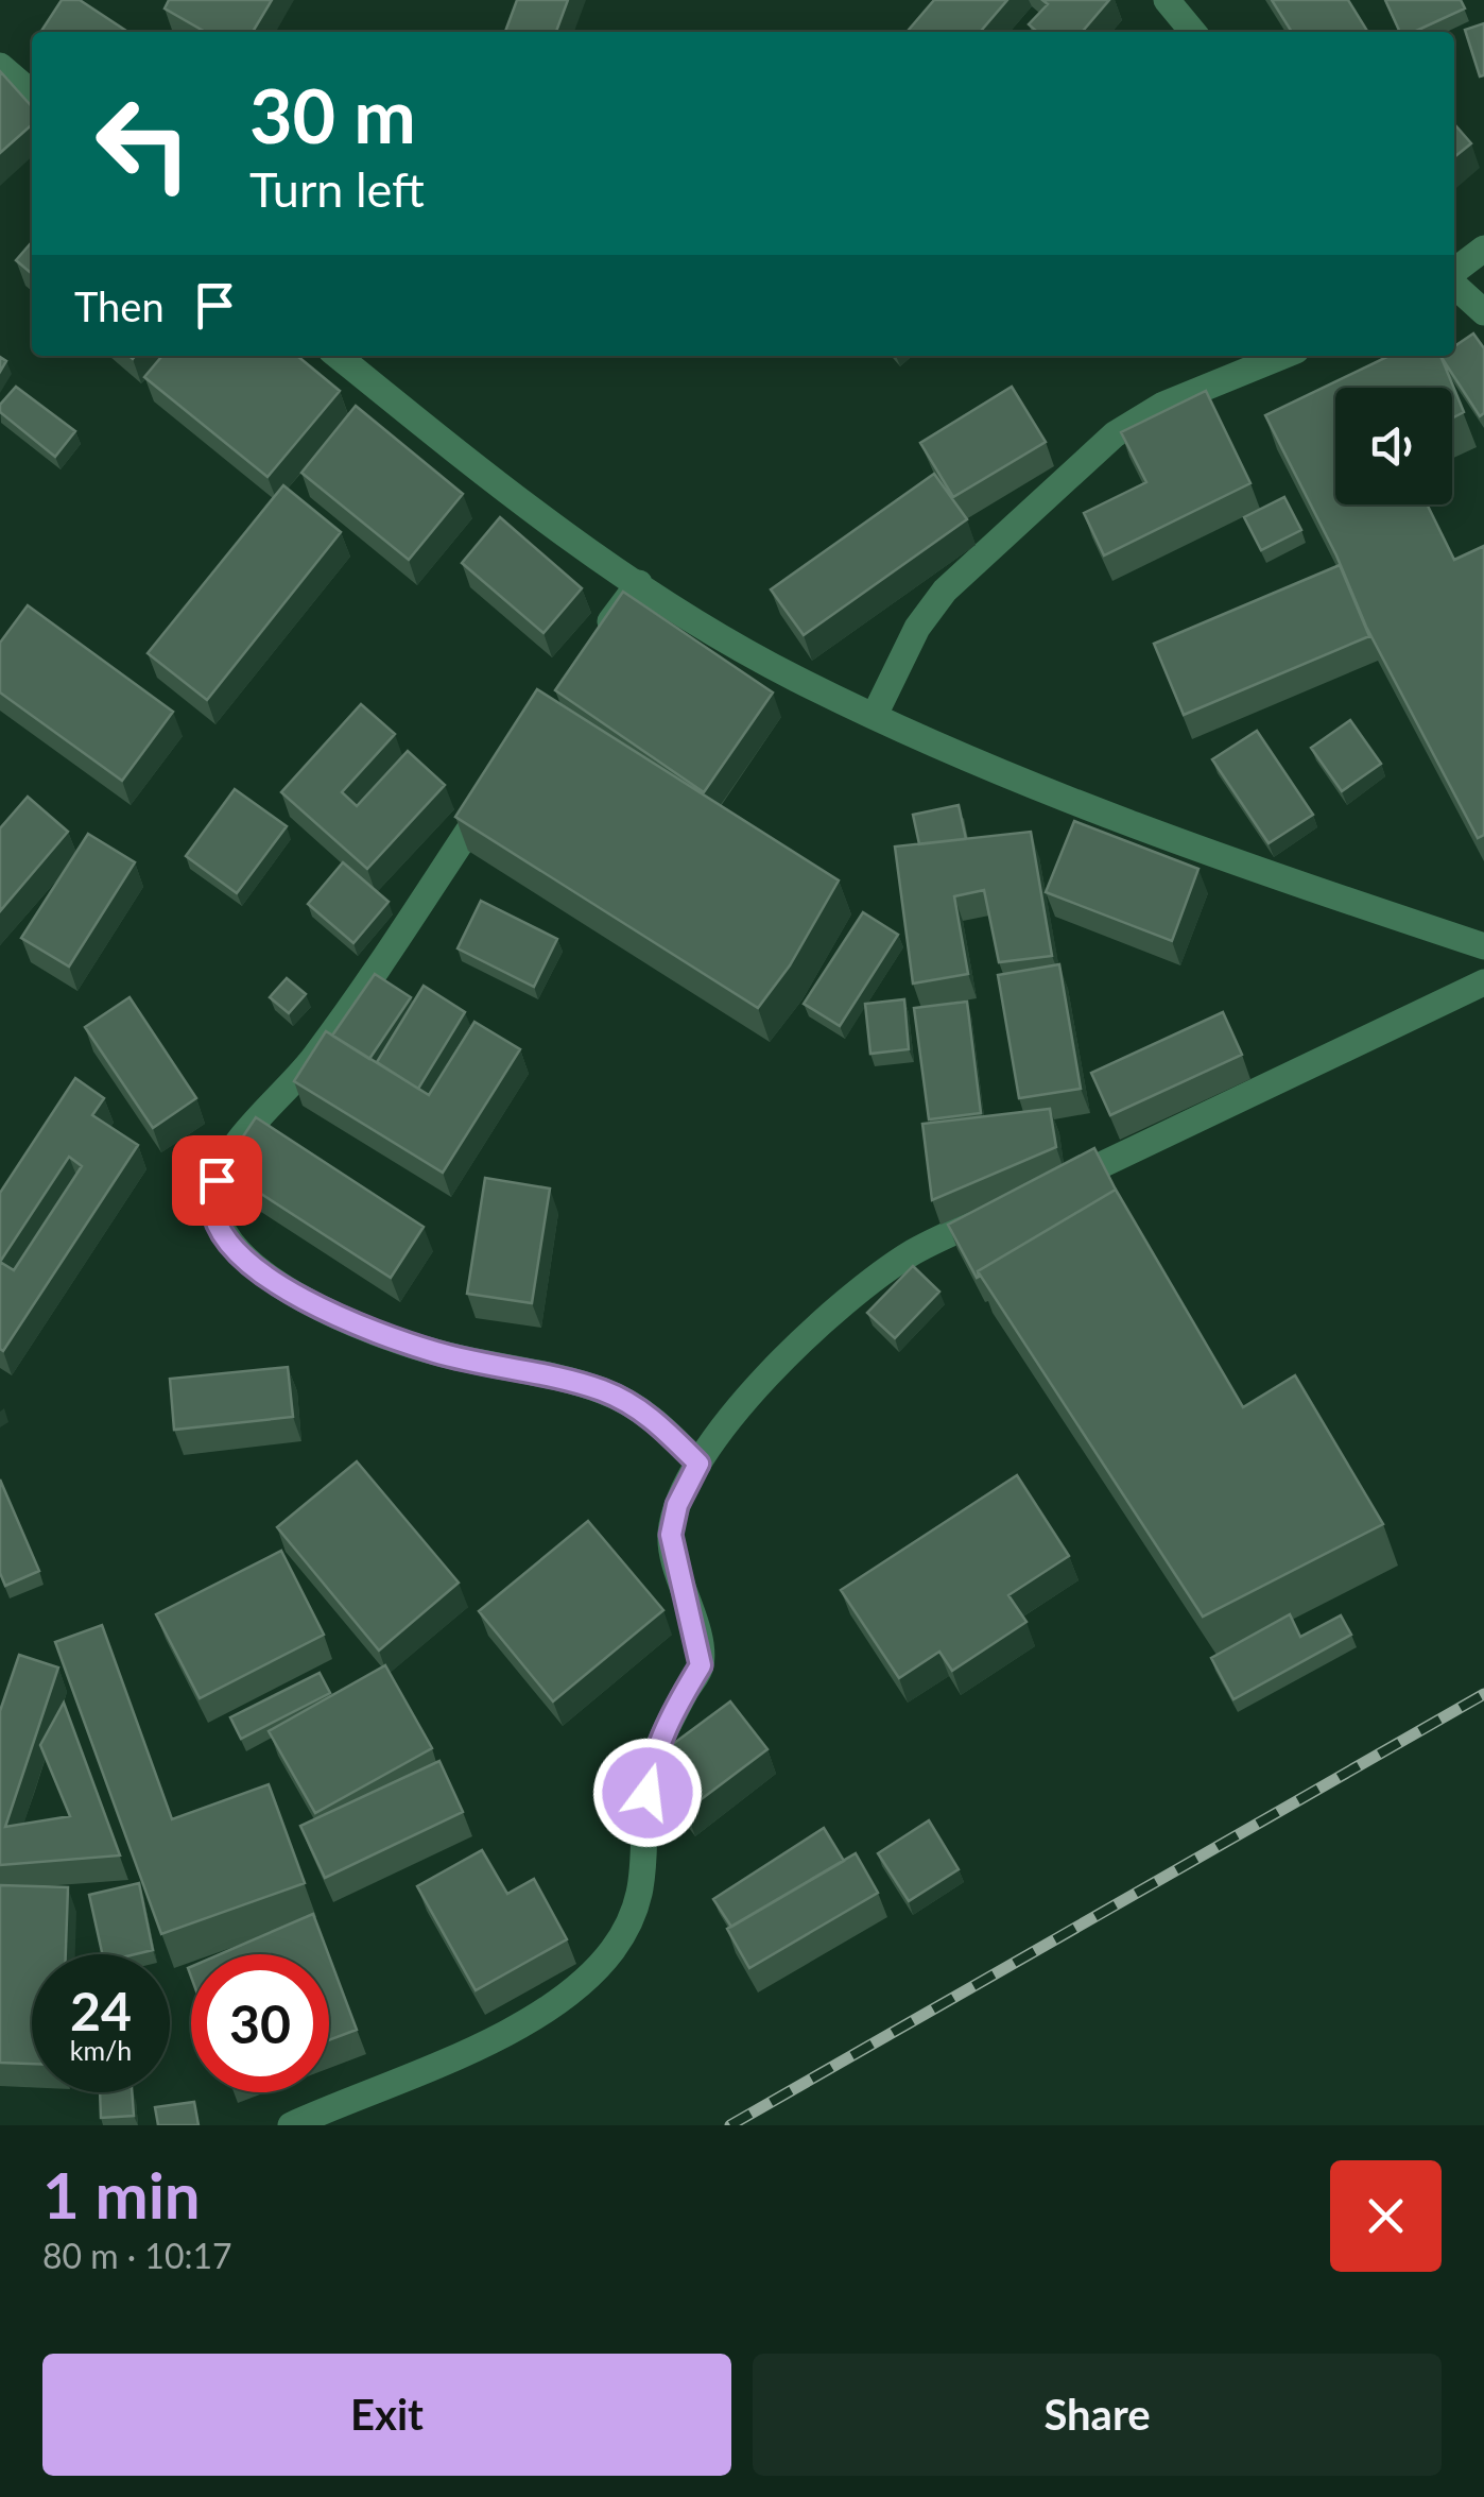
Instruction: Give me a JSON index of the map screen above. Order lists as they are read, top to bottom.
{
  "page": {
    "turn": ["30 m", "Turn left"],
    "then": "Then",
    "speed": "24 km/h",
    "limit": "30",
    "heading": ["1 min", "80 m · 10:17"],
    "buttons": ["Exit", "Share"]
  }
}
